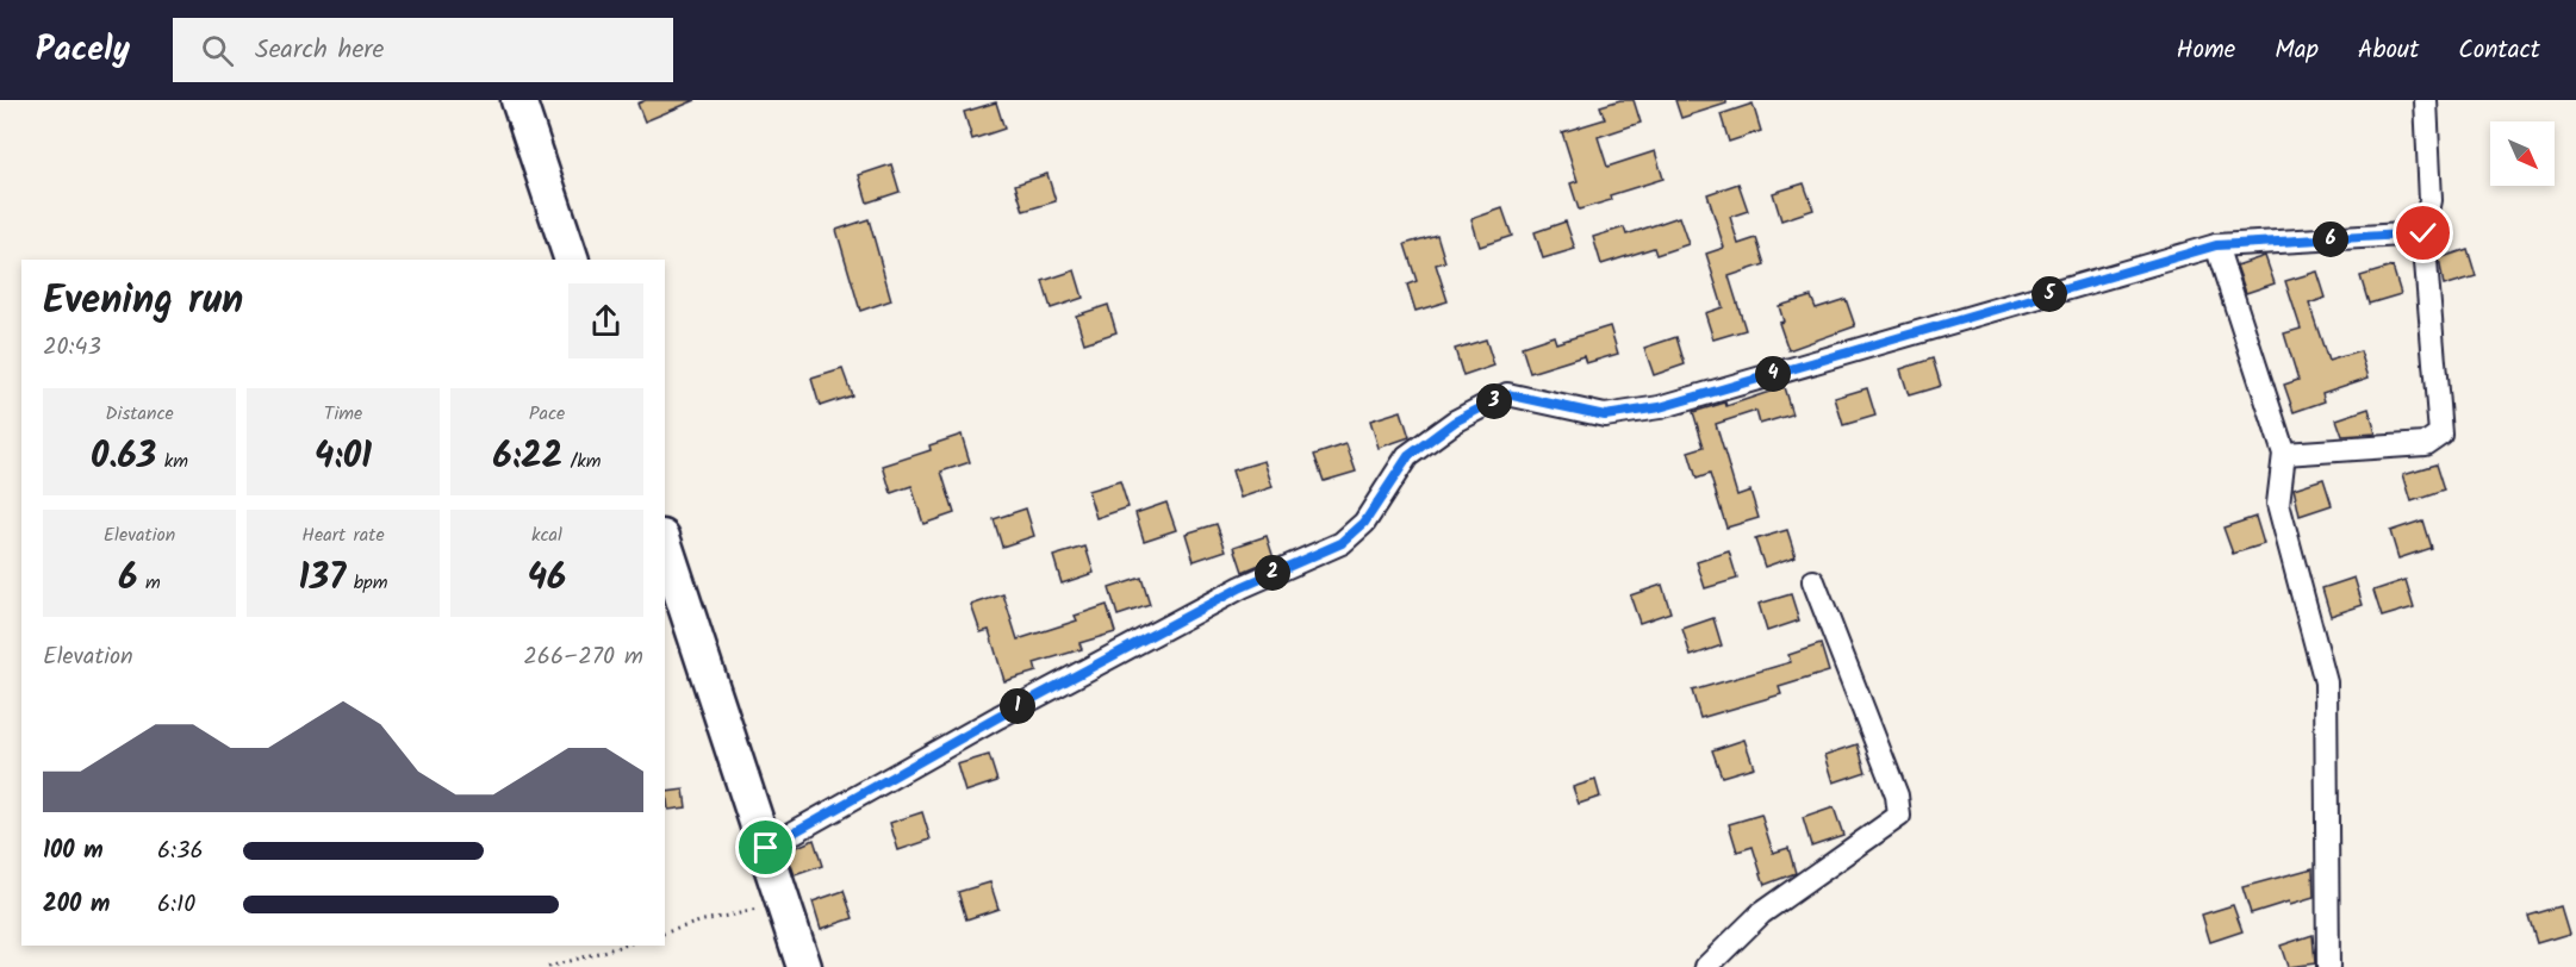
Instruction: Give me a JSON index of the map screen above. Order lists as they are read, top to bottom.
{
  "north": "bottom right",
  "page": {
    "header": "Pacely",
    "search": "Search here",
    "nav": [
      "Home",
      "Map",
      "About",
      "Contact"
    ],
    "pins": [
      "6",
      "5",
      "4",
      "3",
      "2",
      "1"
    ],
    "heading": ["Evening run", "20:43"],
    "stats": [
      ["Distance", "0.63 km"],
      ["Time", "4:01"],
      ["Pace", "6:22 /km"],
      ["Elevation", "6 m"],
      ["Heart rate", "137 bpm"],
      ["kcal", "46"]
    ],
    "chart": ["Elevation", "266–270 m"],
    "list": [
      {
        "name": "100 m",
        "note": "6:36"
      },
      {
        "name": "200 m",
        "note": "6:10"
      }
    ]
  }
}
